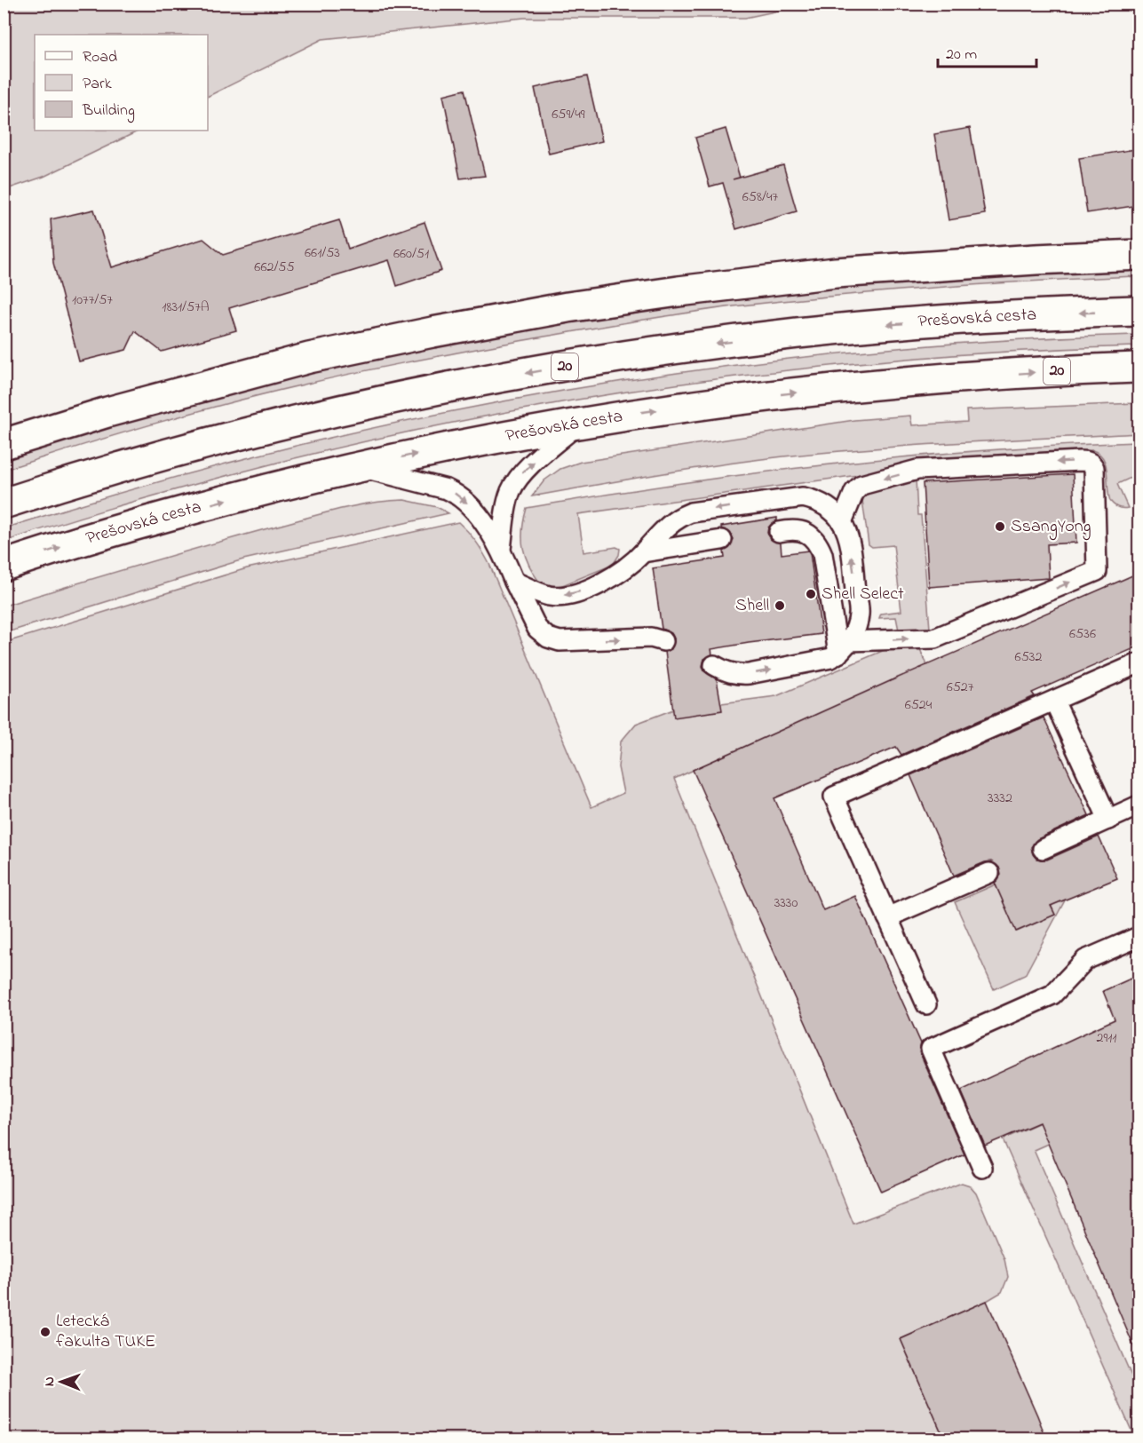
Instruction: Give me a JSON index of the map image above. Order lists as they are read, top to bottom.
{
  "streets": {
    "main road": ["Prešovská cesta", "20"]
  },
  "places": [
    "SsangYong",
    "Shell Select",
    "Shell",
    "Letecká fakulta TUKE"
  ],
  "house_numbers": [
    "659/49",
    "658/47",
    "661/53",
    "660/51",
    "662/55",
    "1077/57",
    "1831/57A",
    "6536",
    "6532",
    "6527",
    "6524",
    "3332",
    "3330",
    "2911"
  ],
  "legend": ["Road", "Park", "Building"],
  "scale_bar": "20 m",
  "north": "left"
}
